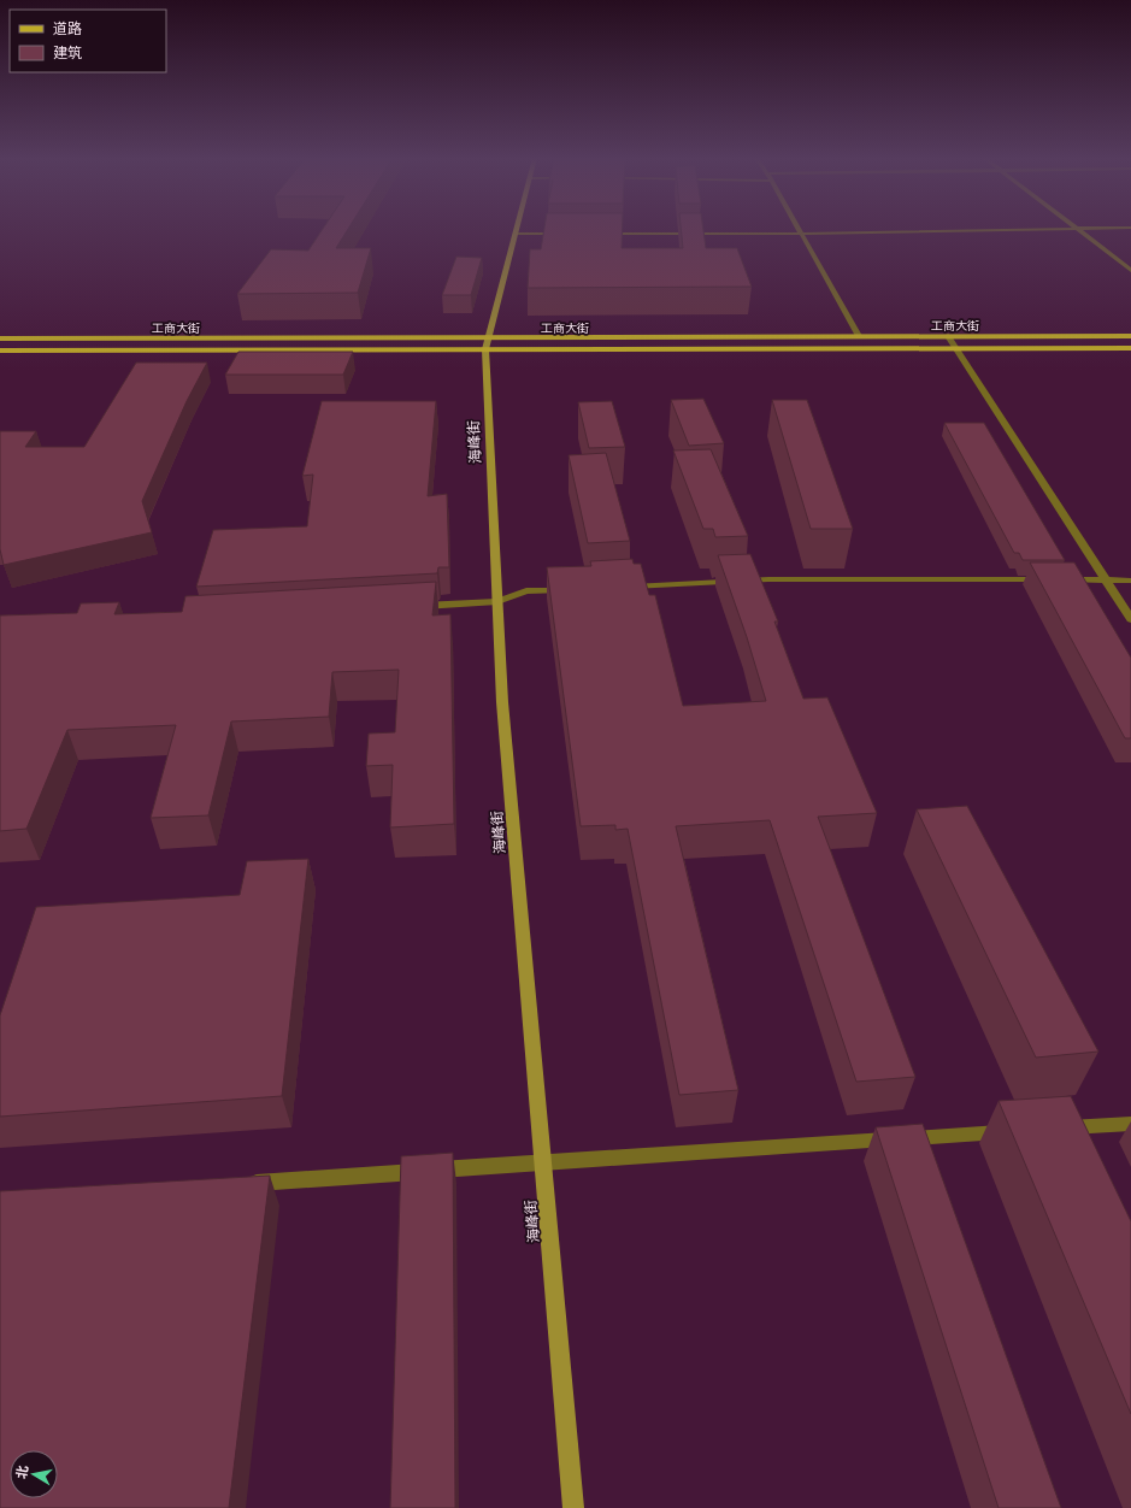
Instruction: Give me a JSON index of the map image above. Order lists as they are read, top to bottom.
{
  "streets": {
    "main road": ["工商大街"],
    "street": ["海峰街"]
  },
  "crossings": [
    ["工商大街", "海峰街"]
  ],
  "legend": ["道路", "建筑"],
  "north": "left"
}
